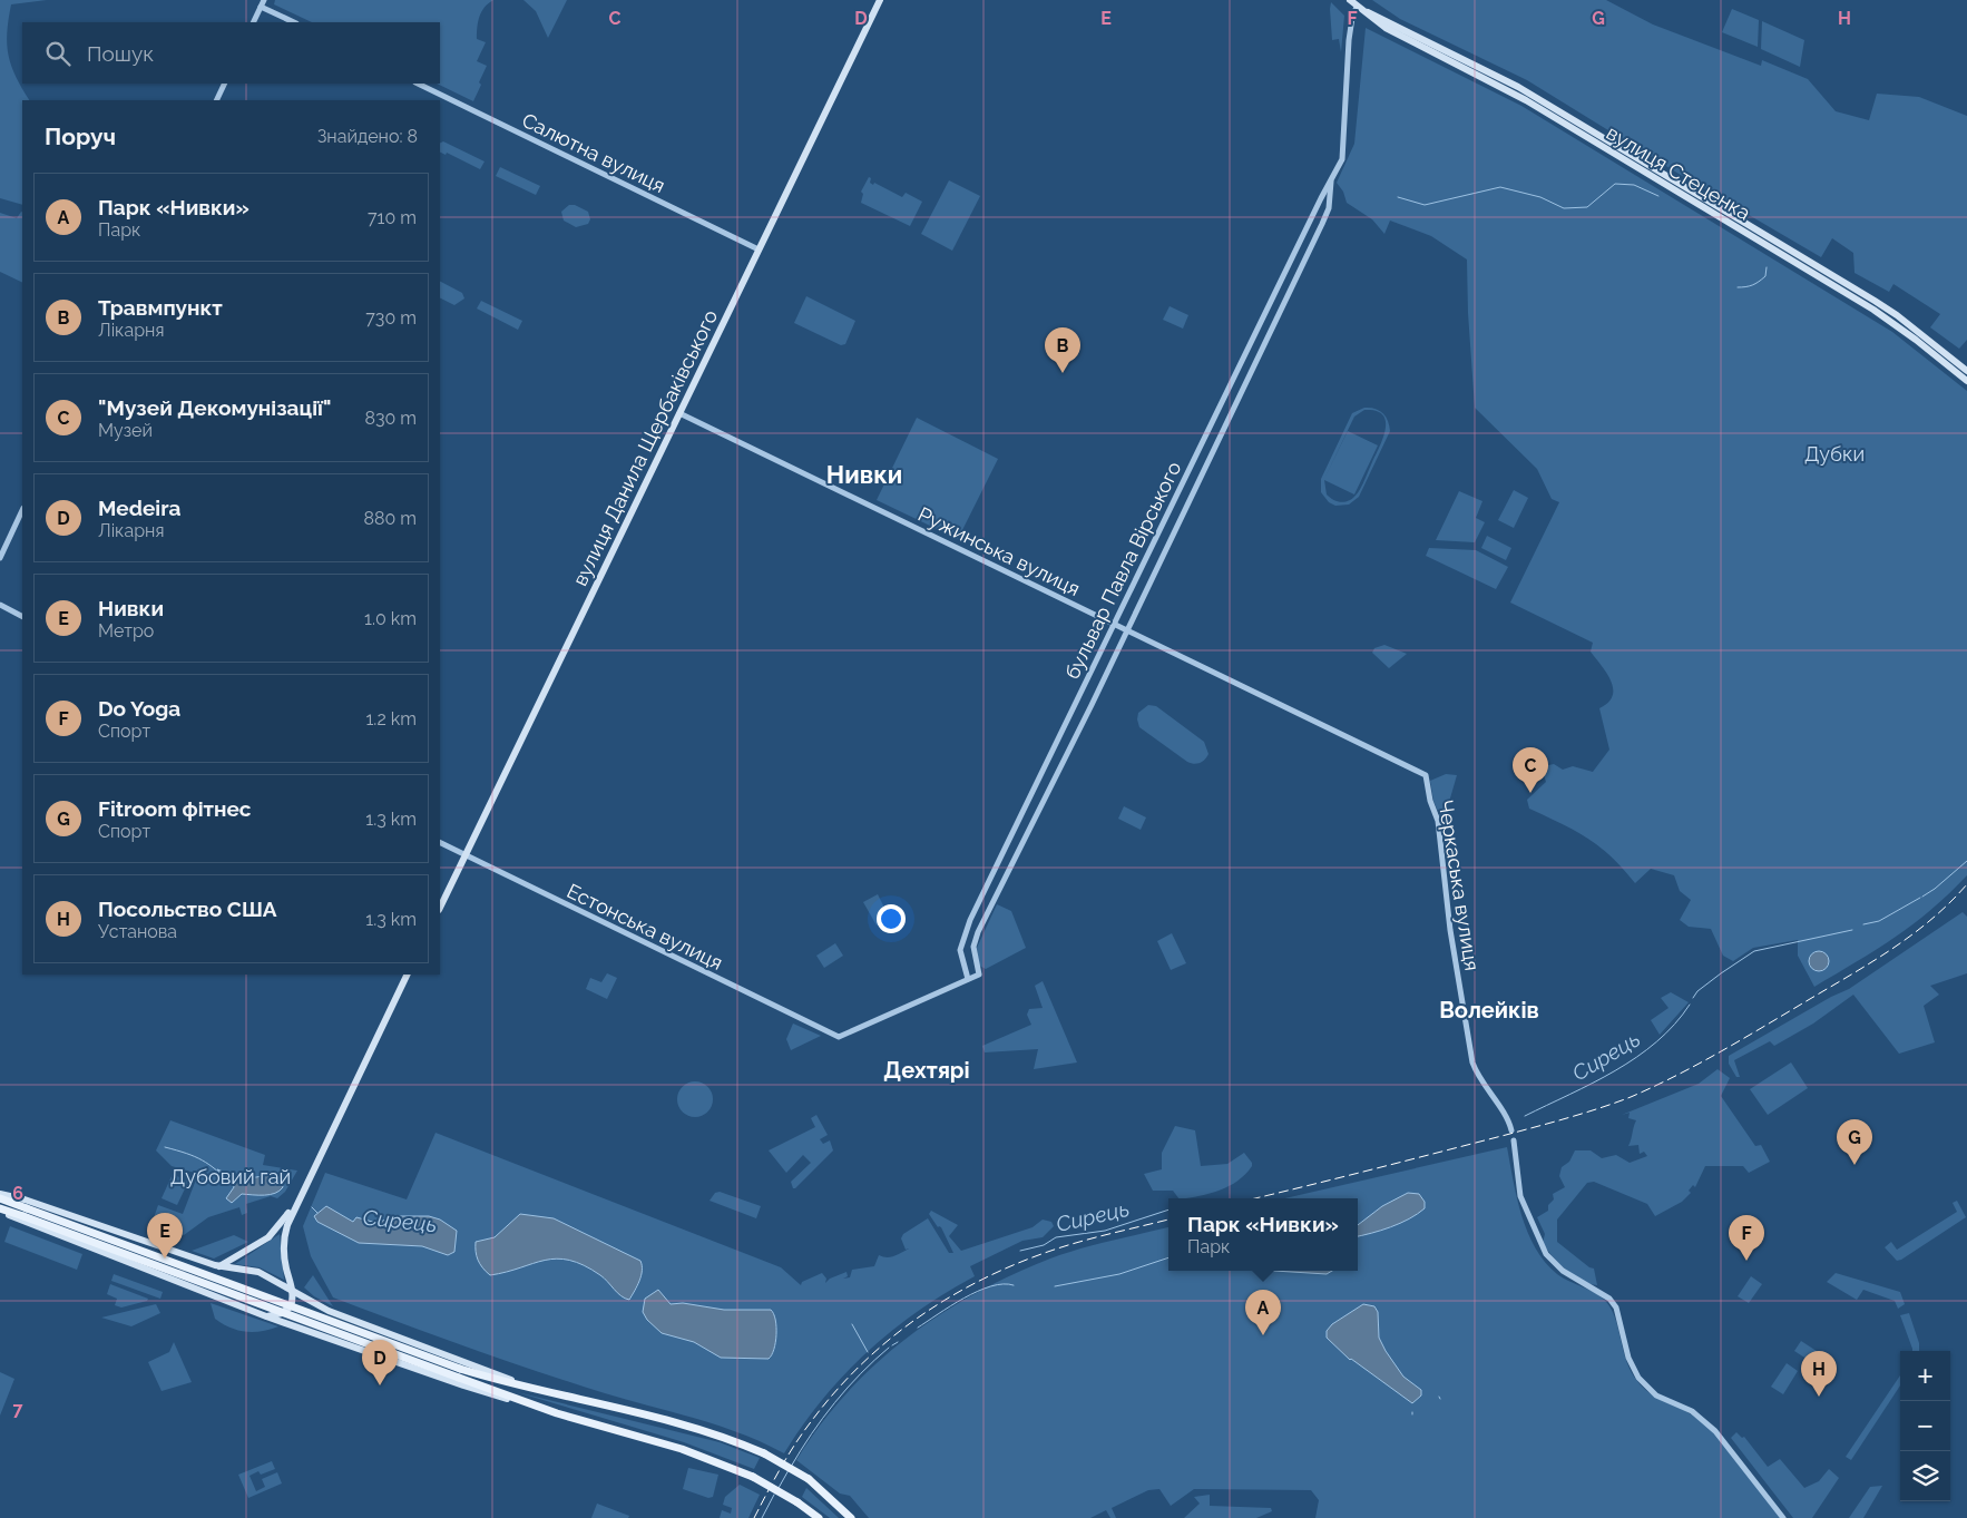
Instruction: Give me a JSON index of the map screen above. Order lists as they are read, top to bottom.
{
  "streets": {
    "main road": ["вулиця Стеценка", "вулиця Данила Щербаківського"],
    "street": [
      "Салютна вулиця",
      "Ружинська вулиця",
      "бульвар Павла Вірського",
      "Черкаська вулиця",
      "Естонська вулиця"
    ]
  },
  "crossings": [
    ["Салютна вулиця", "вулиця Данила Щербаківського"],
    ["вулиця Стеценка", "бульвар Павла Вірського"],
    ["вулиця Данила Щербаківського", "Ружинська вулиця"],
    ["вулиця Данила Щербаківського", "Естонська вулиця"],
    ["Ружинська вулиця", "бульвар Павла Вірського"],
    ["Ружинська вулиця", "Черкаська вулиця"],
    ["бульвар Павла Вірського", "Естонська вулиця"]
  ],
  "districts": ["Нивки", "Волейків", "Дехтярі"],
  "water": ["Сирець"],
  "parks": ["Дубки", "Дубовий гай"],
  "page": {
    "search": "Пошук",
    "heading": ["Поруч", "Знайдено: 8"],
    "list": [
      {
        "mark": "A",
        "name": "Парк «Нивки»",
        "note": "Парк",
        "value": "710 m"
      },
      {
        "mark": "B",
        "name": "Травмпункт",
        "note": "Лікарня",
        "value": "730 m"
      },
      {
        "mark": "C",
        "name": "\"Музей Декомунізації\"",
        "note": "Музей",
        "value": "830 m"
      },
      {
        "mark": "D",
        "name": "Medeira",
        "note": "Лікарня",
        "value": "880 m"
      },
      {
        "mark": "E",
        "name": "Нивки",
        "note": "Метро",
        "value": "1.0 km"
      },
      {
        "mark": "F",
        "name": "Do Yoga",
        "note": "Спорт",
        "value": "1.2 km"
      },
      {
        "mark": "G",
        "name": "Fitroom фітнес",
        "note": "Спорт",
        "value": "1.3 km"
      },
      {
        "mark": "H",
        "name": "Посольство США",
        "note": "Установа",
        "value": "1.3 km"
      }
    ],
    "pins": [
      "B",
      "C",
      "G",
      "E",
      "F",
      "A",
      "D",
      "H"
    ],
    "popup": ["Парк «Нивки»", "Парк"],
    "map_buttons": ["+", "−"]
  },
  "grid": {
    "columns": [
      "C",
      "D",
      "E",
      "F",
      "G",
      "H"
    ],
    "rows": ["6", "7"]
  }
}
